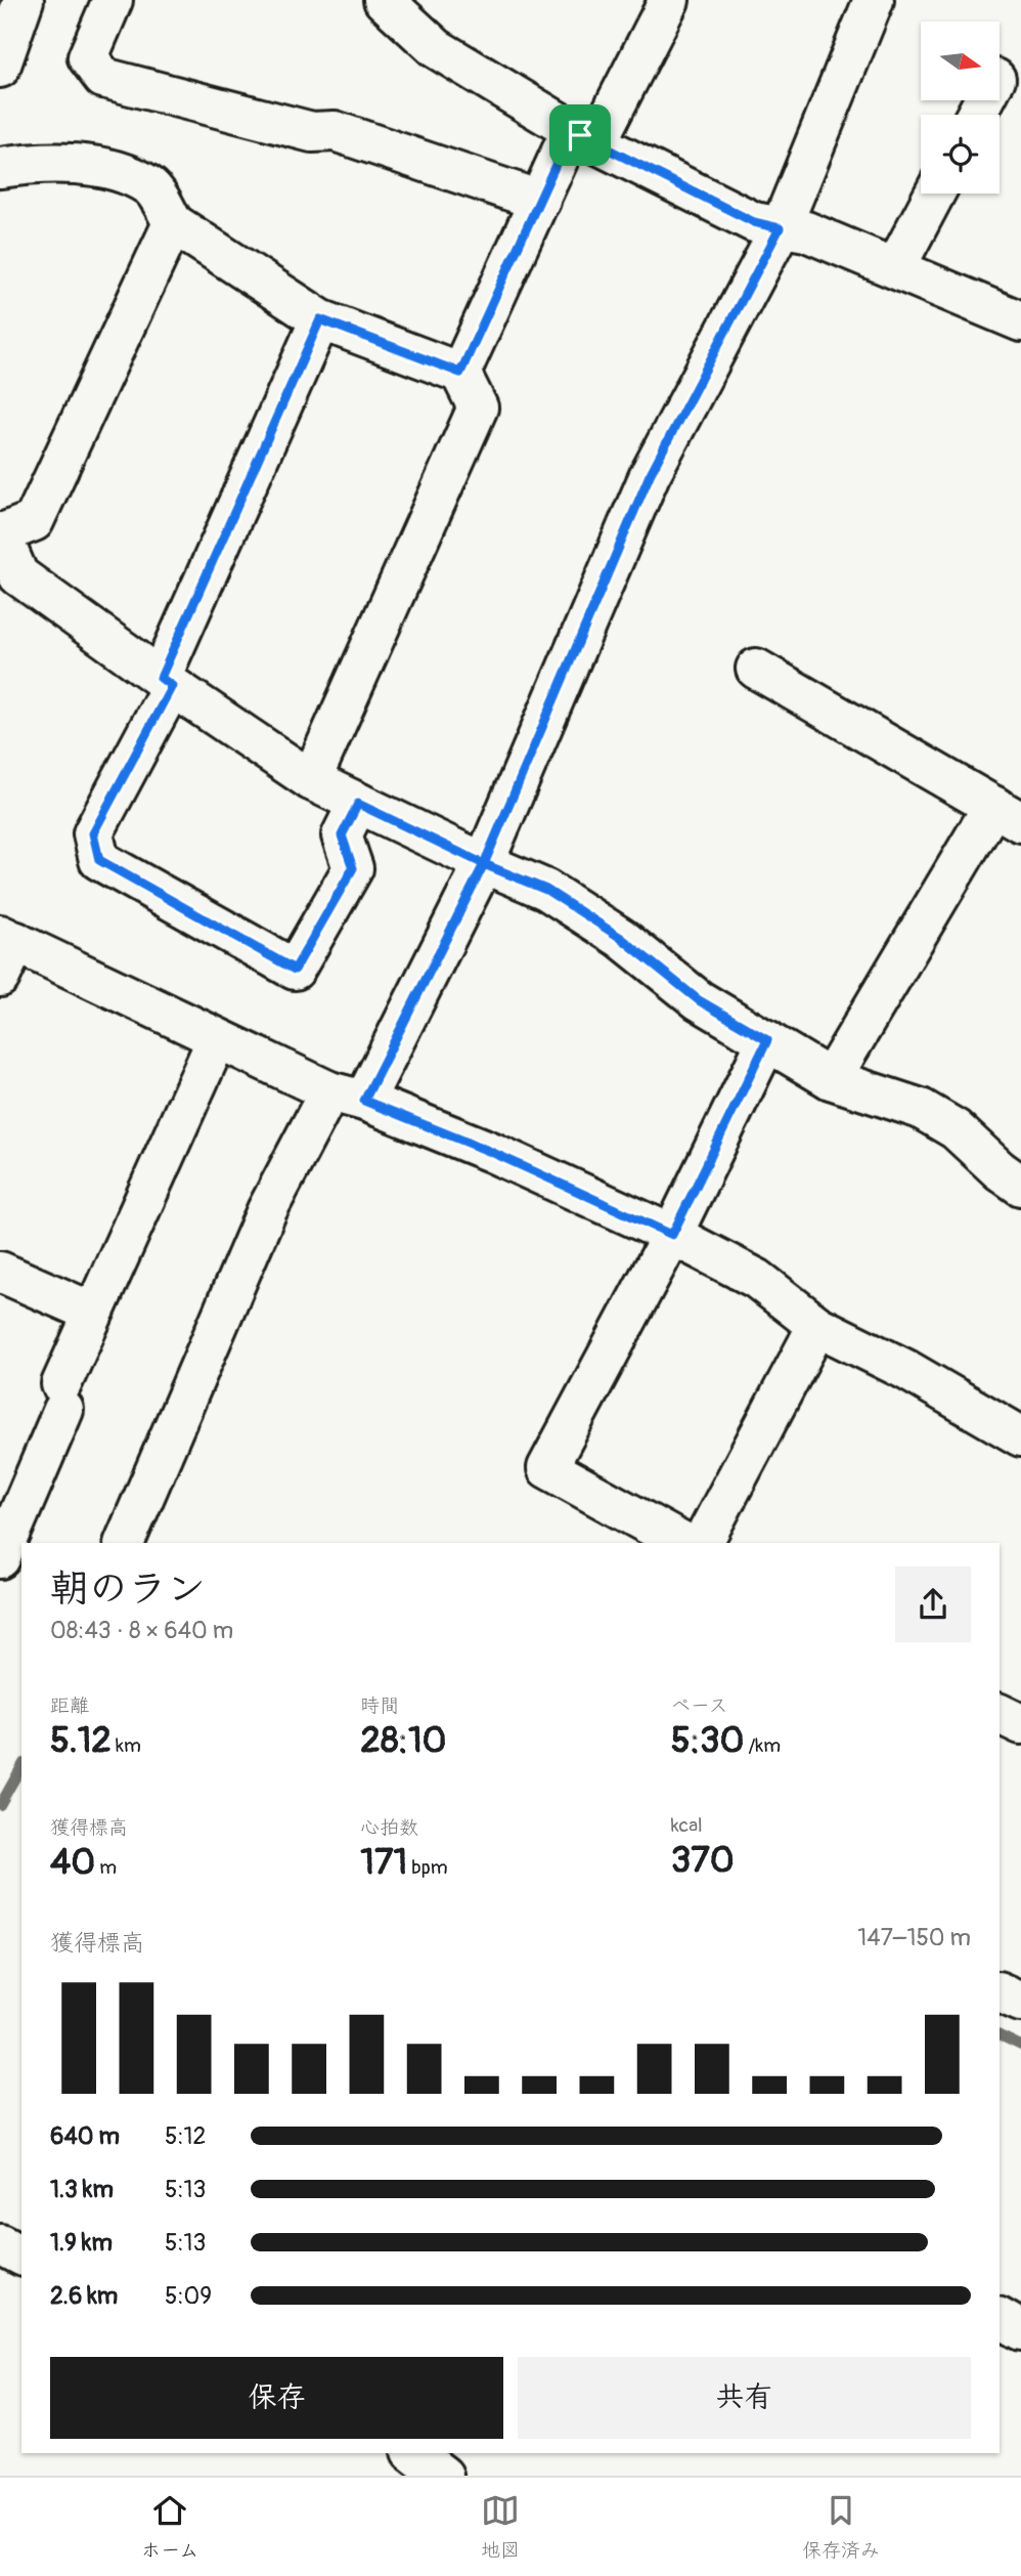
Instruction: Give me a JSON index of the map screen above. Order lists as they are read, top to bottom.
{
  "north": "right",
  "page": {
    "heading": ["朝のラン", "08:43 · 8 × 640 m"],
    "stats": [
      ["距離", "5.12 km"],
      ["時間", "28:10"],
      ["ペース", "5:30 /km"],
      ["獲得標高", "40 m"],
      ["心拍数", "171 bpm"],
      ["kcal", "370"]
    ],
    "chart": ["獲得標高", "147–150 m"],
    "list": [
      {
        "name": "640 m",
        "note": "5:12"
      },
      {
        "name": "1.3 km",
        "note": "5:13"
      },
      {
        "name": "1.9 km",
        "note": "5:13"
      },
      {
        "name": "2.6 km",
        "note": "5:09"
      }
    ],
    "buttons": ["保存", "共有"],
    "tabs": ["ホーム", "地図", "保存済み"]
  }
}
